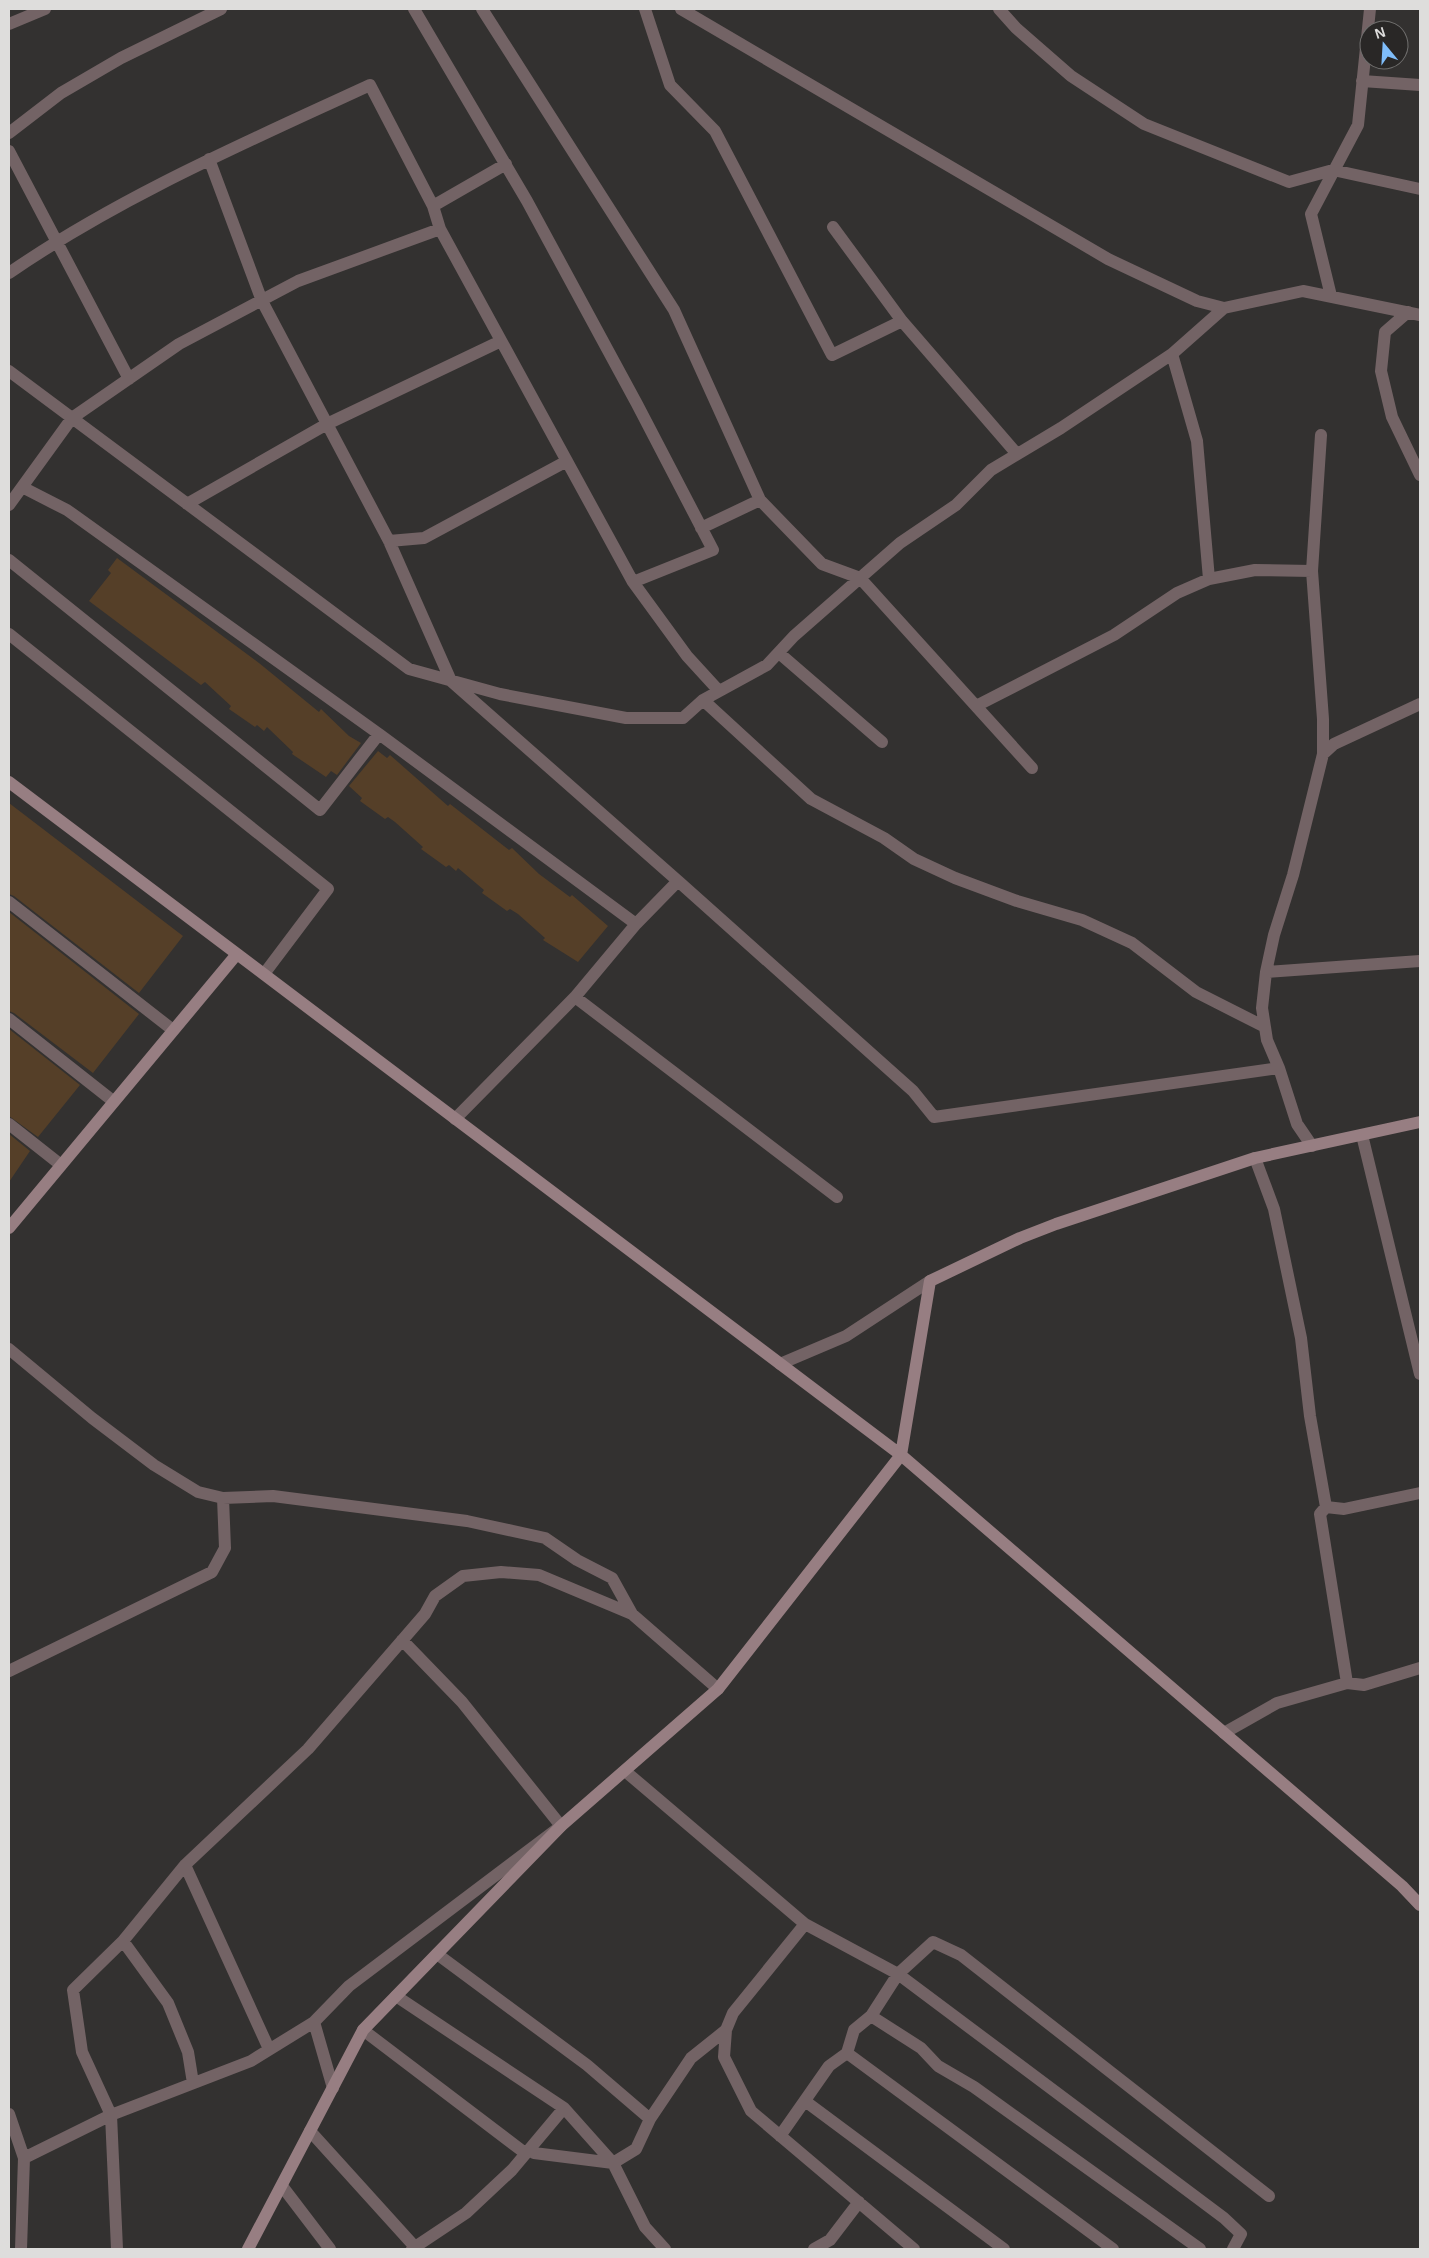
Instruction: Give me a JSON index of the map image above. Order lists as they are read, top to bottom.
{
  "north": "top"
}
